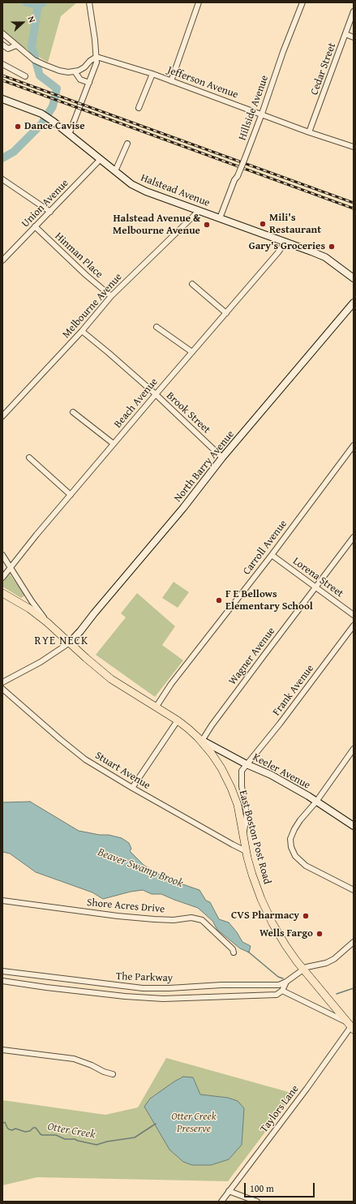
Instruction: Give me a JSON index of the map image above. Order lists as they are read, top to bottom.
{
  "streets": {
    "main road": ["East Boston Post Road"],
    "street": [
      "Cedar Street",
      "Jefferson Avenue",
      "Hillside Avenue",
      "Halstead Avenue",
      "Union Avenue",
      "Hinman Place",
      "Melbourne Avenue",
      "Beach Avenue",
      "Brook Street",
      "North Barry Avenue",
      "Carroll Avenue",
      "Lorena Street",
      "Wagner Avenue",
      "Frank Avenue",
      "Stuart Avenue",
      "Keeler Avenue",
      "Shore Acres Drive",
      "The Parkway",
      "Taylors Lane"
    ]
  },
  "crossings": [
    ["Cedar Street", "Jefferson Avenue"],
    ["Jefferson Avenue", "Hillside Avenue"],
    ["Hillside Avenue", "Halstead Avenue"],
    ["Halstead Avenue", "Union Avenue"],
    ["Halstead Avenue", "Melbourne Avenue"],
    ["Halstead Avenue", "Beach Avenue"],
    ["Union Avenue", "Hinman Place"],
    ["Hinman Place", "Melbourne Avenue"],
    ["Melbourne Avenue", "Brook Street"],
    ["Beach Avenue", "Brook Street"],
    ["Brook Street", "North Barry Avenue"],
    ["North Barry Avenue", "East Boston Post Road"],
    ["Carroll Avenue", "Lorena Street"],
    ["Carroll Avenue", "East Boston Post Road"],
    ["Lorena Street", "Wagner Avenue"],
    ["Wagner Avenue", "Keeler Avenue"],
    ["Wagner Avenue", "East Boston Post Road"],
    ["Frank Avenue", "Keeler Avenue"],
    ["Stuart Avenue", "East Boston Post Road"],
    ["Keeler Avenue", "East Boston Post Road"],
    ["East Boston Post Road", "The Parkway"],
    ["East Boston Post Road", "Taylors Lane"]
  ],
  "districts": ["RYE NECK"],
  "water": ["Beaver Swamp Brook", "Otter Creek"],
  "parks": ["Otter Creek Preserve"],
  "places": [
    "Dance Cavise",
    "Mili's Restaurant",
    "Halstead Avenue & Melbourne Avenue",
    "Gary's Groceries",
    "F E Bellows Elementary School",
    "CVS Pharmacy",
    "Wells Fargo"
  ],
  "scale_bar": "100 m",
  "north": "right"
}
